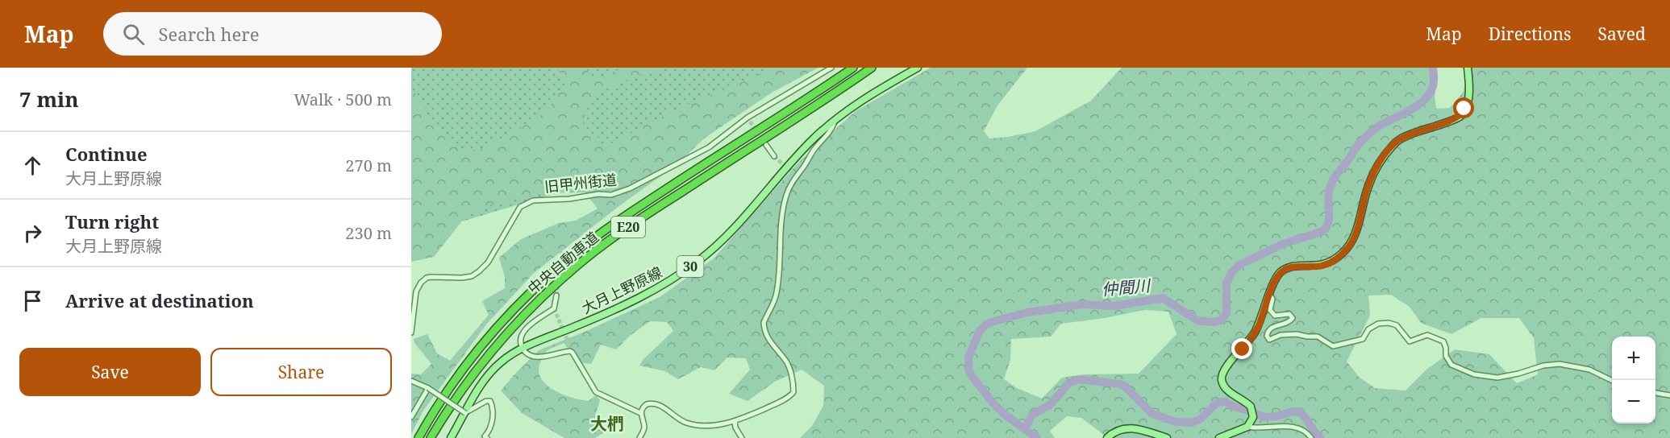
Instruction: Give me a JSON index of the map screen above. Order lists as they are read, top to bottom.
{
  "streets": {
    "highway": ["E20", "中央自動車道"],
    "main road": ["30", "大月上野原線"],
    "street": ["旧甲州街道"]
  },
  "districts": ["大椚"],
  "water": ["仲間川"],
  "page": {
    "header": "Map",
    "search": "Search here",
    "nav": ["Map", "Directions", "Saved"],
    "heading": ["7 min", "Walk · 500 m"],
    "list": [
      ["Continue", "大月上野原線", "270 m"],
      ["Turn right", "大月上野原線", "230 m"],
      "Arrive at destination"
    ],
    "buttons": ["Save", "Share"],
    "map_buttons": ["+", "−"]
  }
}
